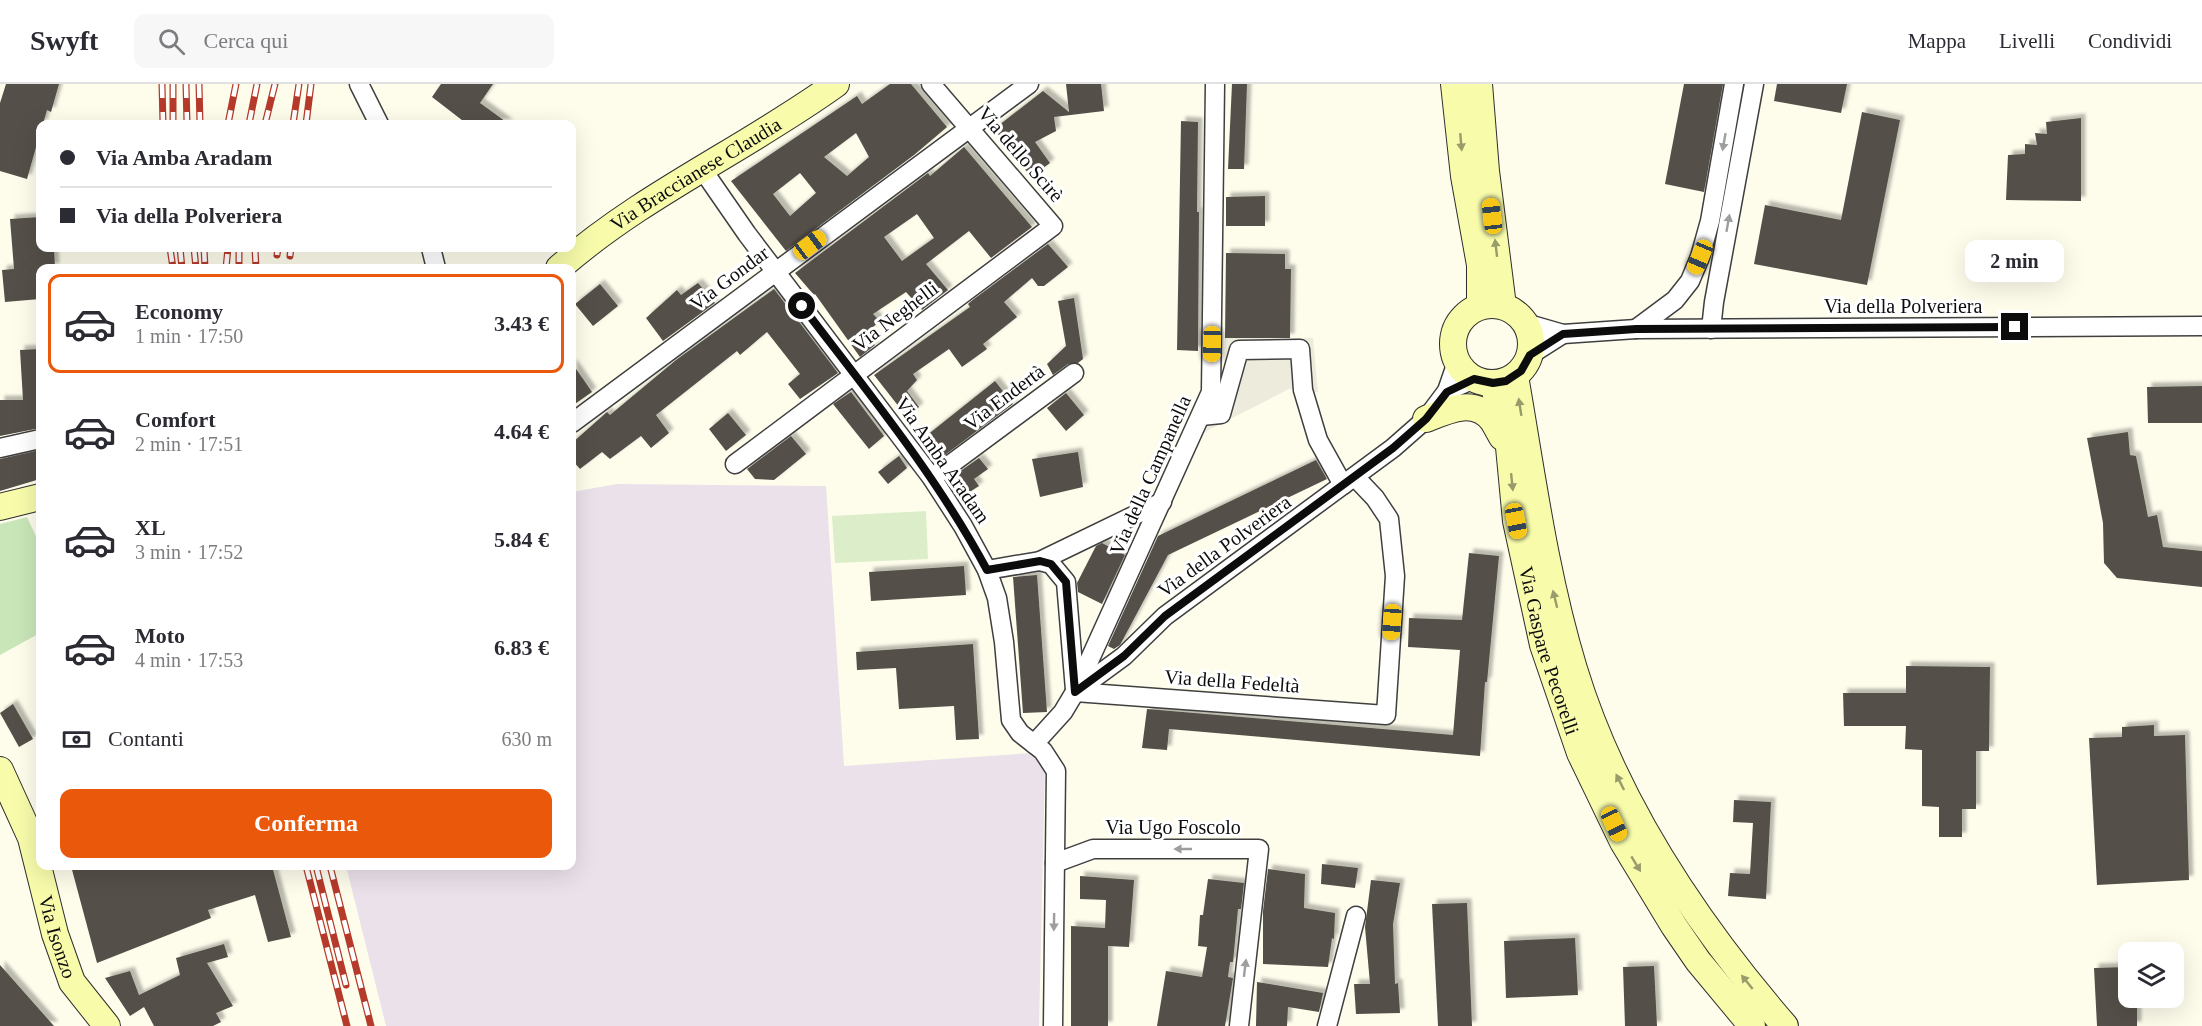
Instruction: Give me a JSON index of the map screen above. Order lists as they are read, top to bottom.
{
  "streets": {
    "street": [
      "Via dello Scirè",
      "Via Braccianese Claudia",
      "Via Gondar",
      "Via della Polveriera",
      "Via Neghelli",
      "Via Endertà",
      "Via Amba Aradam",
      "Via della Campanella",
      "Via Gaspare Pecorelli",
      "Via della Fedeltà",
      "Via Ugo Foscolo",
      "Via Isonzo"
    ]
  },
  "crossings": [
    ["Via dello Scirè", "Via Gondar"],
    ["Via dello Scirè", "Via Neghelli"],
    ["Via Braccianese Claudia", "Via Amba Aradam"],
    ["Via Gondar", "Via Amba Aradam"],
    ["Via della Polveriera", "Via Amba Aradam"],
    ["Via della Polveriera", "Via della Campanella"],
    ["Via della Polveriera", "Via Gaspare Pecorelli"],
    ["Via della Polveriera", "Via della Fedeltà"],
    ["Via Neghelli", "Via Amba Aradam"],
    ["Via Endertà", "Via Amba Aradam"],
    ["Via Amba Aradam", "Via Ugo Foscolo"],
    ["Via della Campanella", "Via della Fedeltà"]
  ],
  "page": {
    "header": "Swyft",
    "search": "Cerca qui",
    "nav": ["Mappa", "Livelli", "Condividi"],
    "banner": ["Via Amba Aradam", "Via della Polveriera"],
    "bubble": "2 min",
    "list": [
      {
        "name": "Economy",
        "note": "1 min · 17:50",
        "value": "3.43 €"
      },
      {
        "name": "Comfort",
        "note": "2 min · 17:51",
        "value": "4.64 €"
      },
      {
        "name": "XL",
        "note": "3 min · 17:52",
        "value": "5.84 €"
      },
      {
        "name": "Moto",
        "note": "4 min · 17:53",
        "value": "6.83 €"
      }
    ],
    "pay": ["Contanti", "630 m"],
    "buttons": "Conferma"
  }
}
